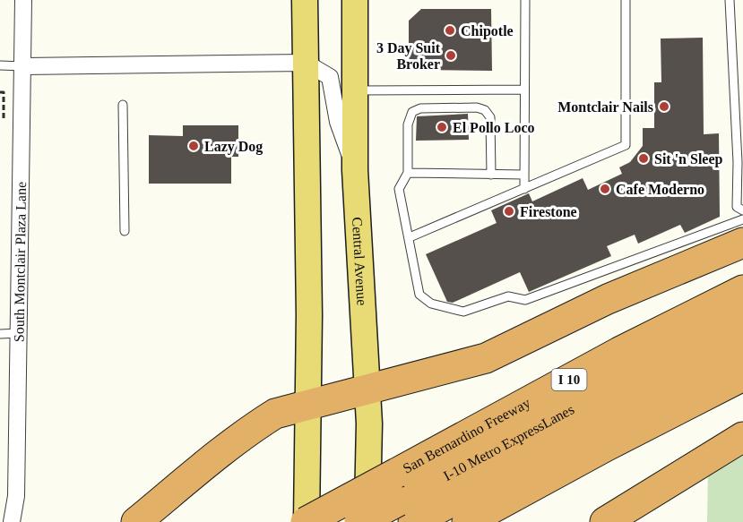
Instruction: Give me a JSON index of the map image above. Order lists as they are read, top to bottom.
{
  "streets": {
    "highway": ["I 10", "San Bernardino Freeway", "I-10 Metro ExpressLanes"],
    "main road": ["Central Avenue"],
    "street": ["South Montclair Plaza Lane"]
  },
  "places": [
    "Chipotle",
    "3 Day Suit Broker",
    "Montclair Nails",
    "El Pollo Loco",
    "Lazy Dog",
    "Sit 'n Sleep",
    "Cafe Moderno",
    "Firestone"
  ]
}
